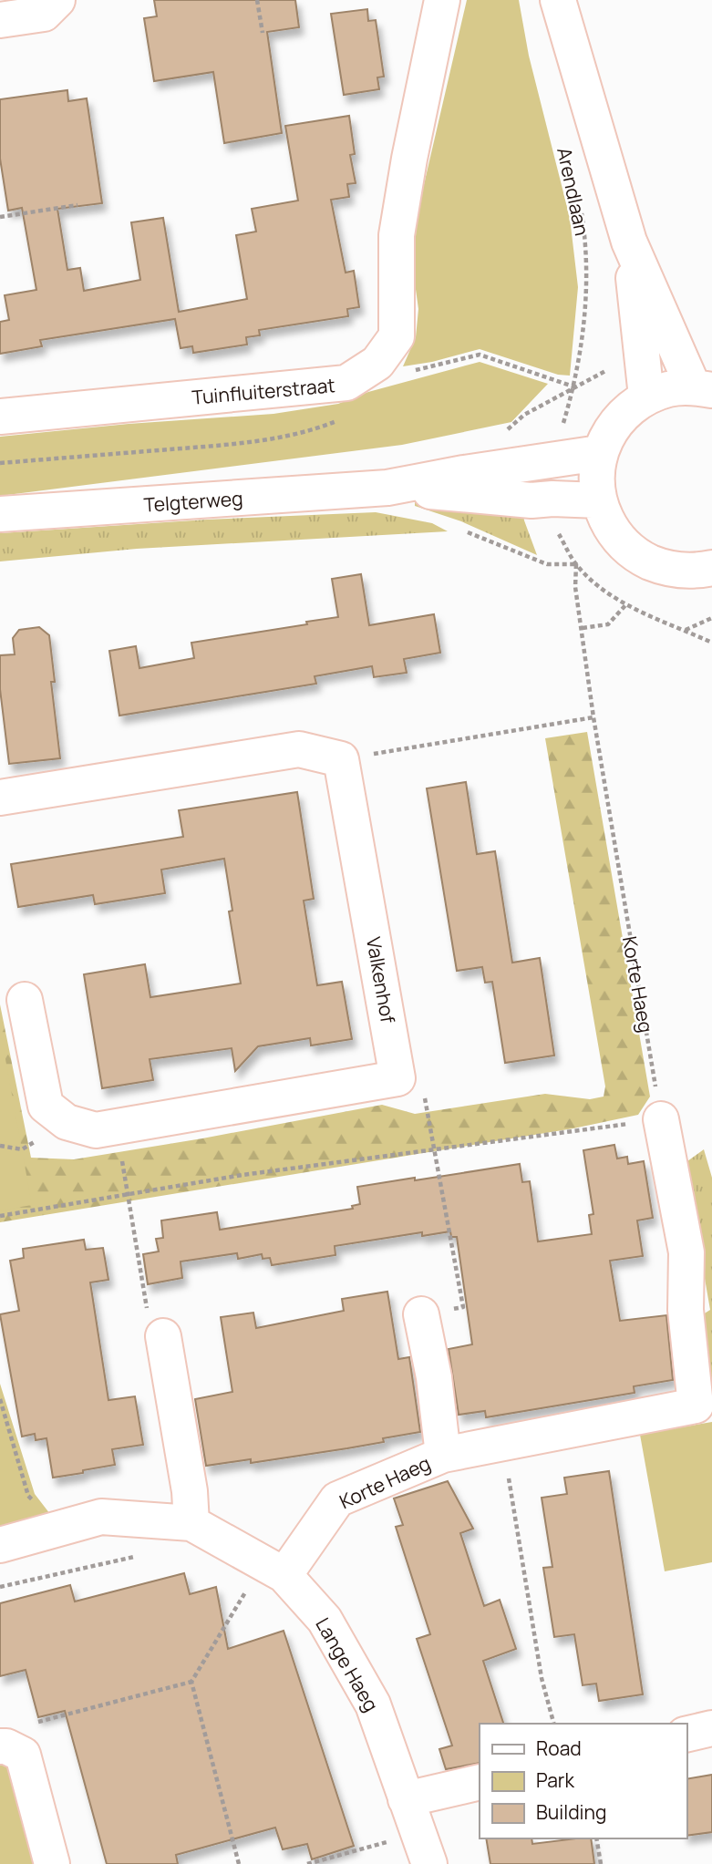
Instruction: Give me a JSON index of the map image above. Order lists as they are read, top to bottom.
{
  "streets": {
    "street": [
      "Arendlaan",
      "Tuinfluiterstraat",
      "Telgterweg",
      "Valkenhof",
      "Korte Haeg",
      "Lange Haeg"
    ]
  },
  "crossings": [
    ["Korte Haeg", "Lange Haeg"]
  ],
  "legend": ["Road", "Park", "Building"]
}
